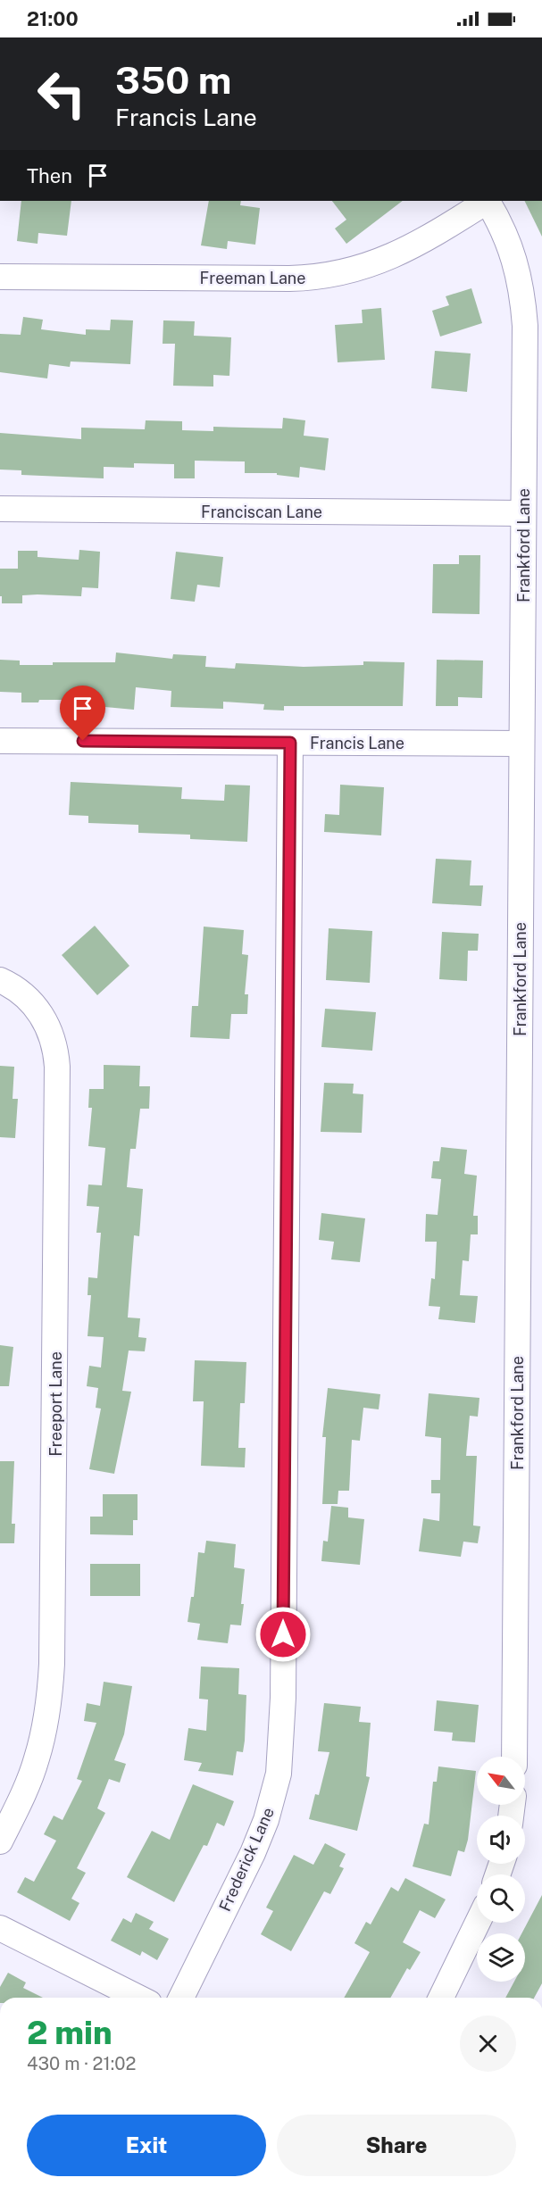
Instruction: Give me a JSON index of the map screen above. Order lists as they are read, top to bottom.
{
  "streets": {
    "street": [
      "Freeman Lane",
      "Franciscan Lane",
      "Frankford Lane",
      "Francis Lane",
      "Freeport Lane",
      "Frederick Lane"
    ]
  },
  "crossings": [
    ["Franciscan Lane", "Frankford Lane"],
    ["Frankford Lane", "Francis Lane"],
    ["Francis Lane", "Frederick Lane"]
  ],
  "north": "top left",
  "page": {
    "status": "21:00",
    "turn": ["350 m", "Francis Lane"],
    "then": "Then",
    "heading": ["2 min", "430 m · 21:02"],
    "buttons": ["Exit", "Share"]
  }
}
